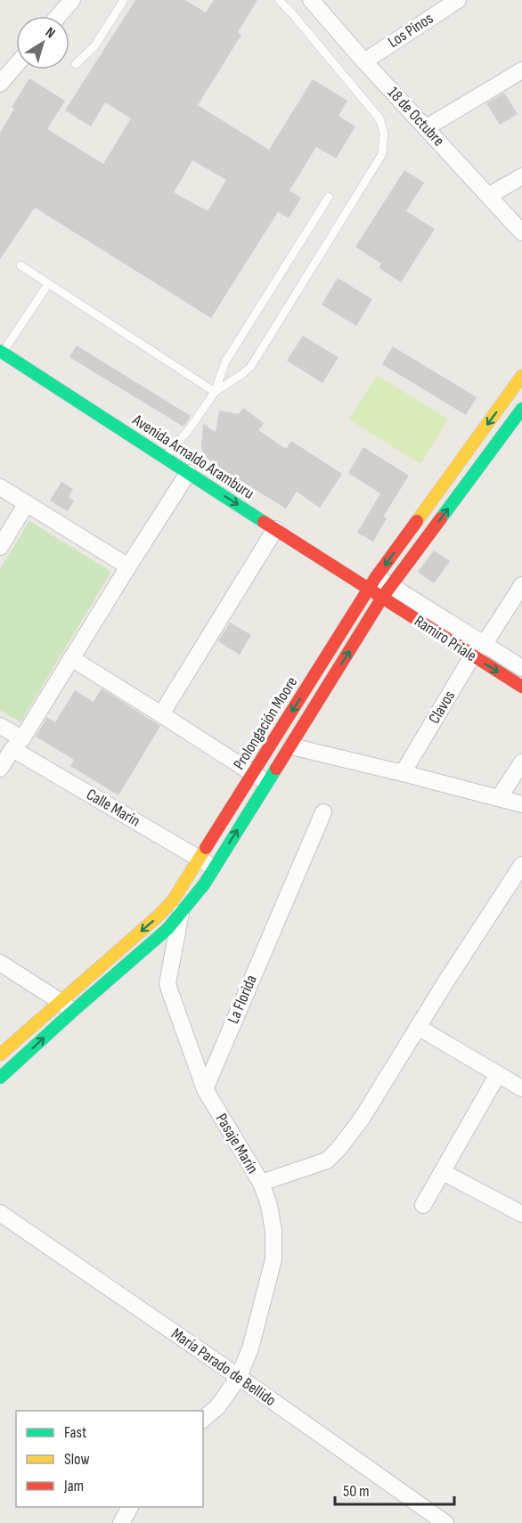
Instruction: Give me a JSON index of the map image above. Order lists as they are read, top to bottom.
{
  "streets": {
    "street": [
      "Los Pinos",
      "18 de Octubre",
      "Avenida Arnaldo Aramburu",
      "Ramiro Priale",
      "Clavos",
      "Prolongación Moore",
      "Calle Marin",
      "La Florida",
      "Pasaje Marín",
      "María Parado de Bellido"
    ]
  },
  "crossings": [
    ["Los Pinos", "18 de Octubre"],
    ["Avenida Arnaldo Aramburu", "Ramiro Priale"],
    ["Avenida Arnaldo Aramburu", "Prolongación Moore"],
    ["Ramiro Priale", "Clavos"],
    ["Ramiro Priale", "Prolongación Moore"],
    ["Prolongación Moore", "Calle Marin"],
    ["Prolongación Moore", "Pasaje Marín"],
    ["La Florida", "Pasaje Marín"],
    ["Pasaje Marín", "María Parado de Bellido"]
  ],
  "legend": ["Fast", "Slow", "Jam"],
  "scale_bar": "50 m",
  "north": "top right"
}
